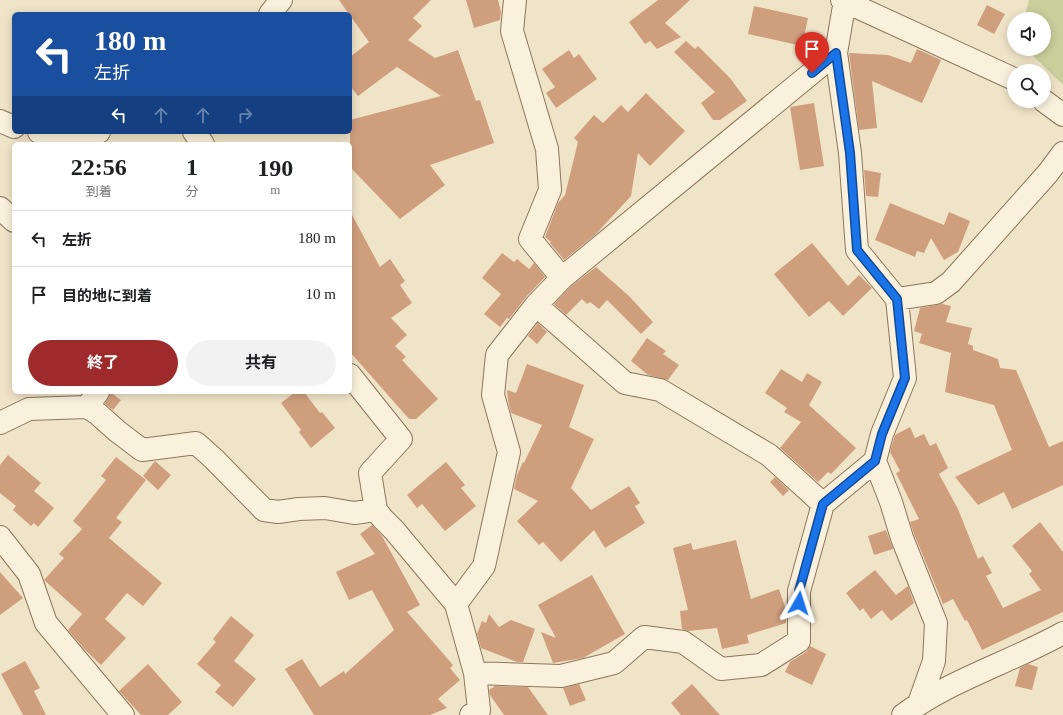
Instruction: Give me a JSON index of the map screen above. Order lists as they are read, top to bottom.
{
  "page": {
    "turn": ["180 m", "左折"],
    "eta": [
      "22:56",
      "到着",
      "1",
      "分",
      "190",
      "m"
    ],
    "list": [
      {
        "name": "左折",
        "value": "180 m"
      },
      {
        "name": "目的地に到着",
        "value": "10 m"
      }
    ],
    "buttons": ["終了", "共有"]
  }
}
